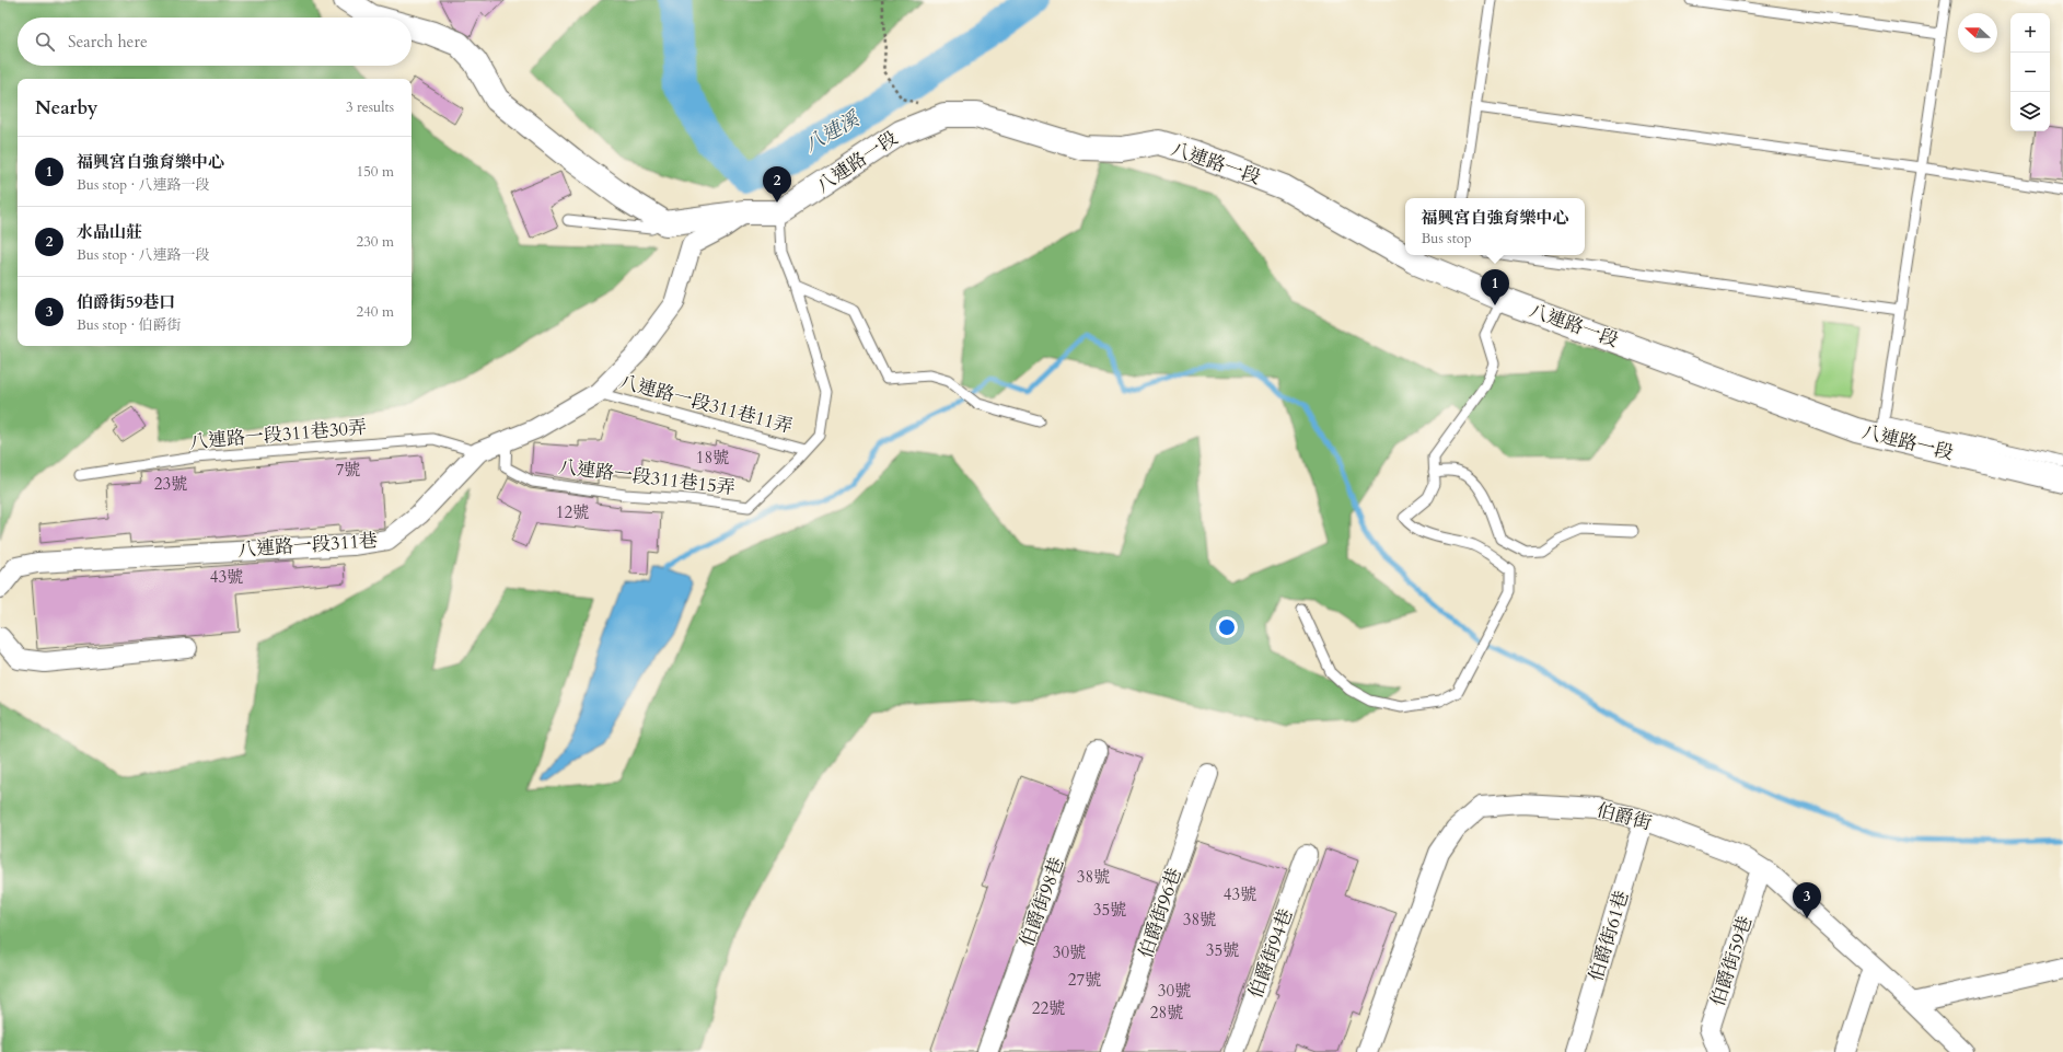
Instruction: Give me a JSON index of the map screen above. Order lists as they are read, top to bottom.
{
  "streets": {
    "street": [
      "八連路一段",
      "八連路一段311巷",
      "伯爵街",
      "伯爵街98巷",
      "伯爵街96巷",
      "伯爵街61巷",
      "伯爵街94巷",
      "伯爵街59巷"
    ],
    "lane": ["八連路一段311巷11弄", "八連路一段311巷30弄", "八連路一段311巷15弄"]
  },
  "crossings": [
    ["八連路一段311巷11弄", "八連路一段311巷15弄"],
    ["八連路一段311巷11弄", "八連路一段311巷"],
    ["八連路一段311巷30弄", "八連路一段311巷"],
    ["八連路一段311巷15弄", "八連路一段311巷"],
    ["伯爵街", "伯爵街61巷"],
    ["伯爵街", "伯爵街59巷"]
  ],
  "water": ["八連溪"],
  "house_numbers": [
    "18號",
    "7號",
    "23號",
    "12號",
    "43號",
    "38號",
    "43號",
    "35號",
    "38號",
    "35號",
    "30號",
    "27號",
    "30號",
    "22號",
    "28號"
  ],
  "north": "left",
  "page": {
    "map_buttons": ["+", "−"],
    "search": "Search here",
    "heading": ["Nearby", "3 results"],
    "list": [
      {
        "mark": "1",
        "name": "福興宮自強育樂中心",
        "note": "Bus stop · 八連路一段",
        "value": "150 m"
      },
      {
        "mark": "2",
        "name": "水晶山莊",
        "note": "Bus stop · 八連路一段",
        "value": "230 m"
      },
      {
        "mark": "3",
        "name": "伯爵街59巷口",
        "note": "Bus stop · 伯爵街",
        "value": "240 m"
      }
    ],
    "pins": ["2", "1", "3"],
    "popup": ["福興宮自強育樂中心", "Bus stop"]
  }
}
